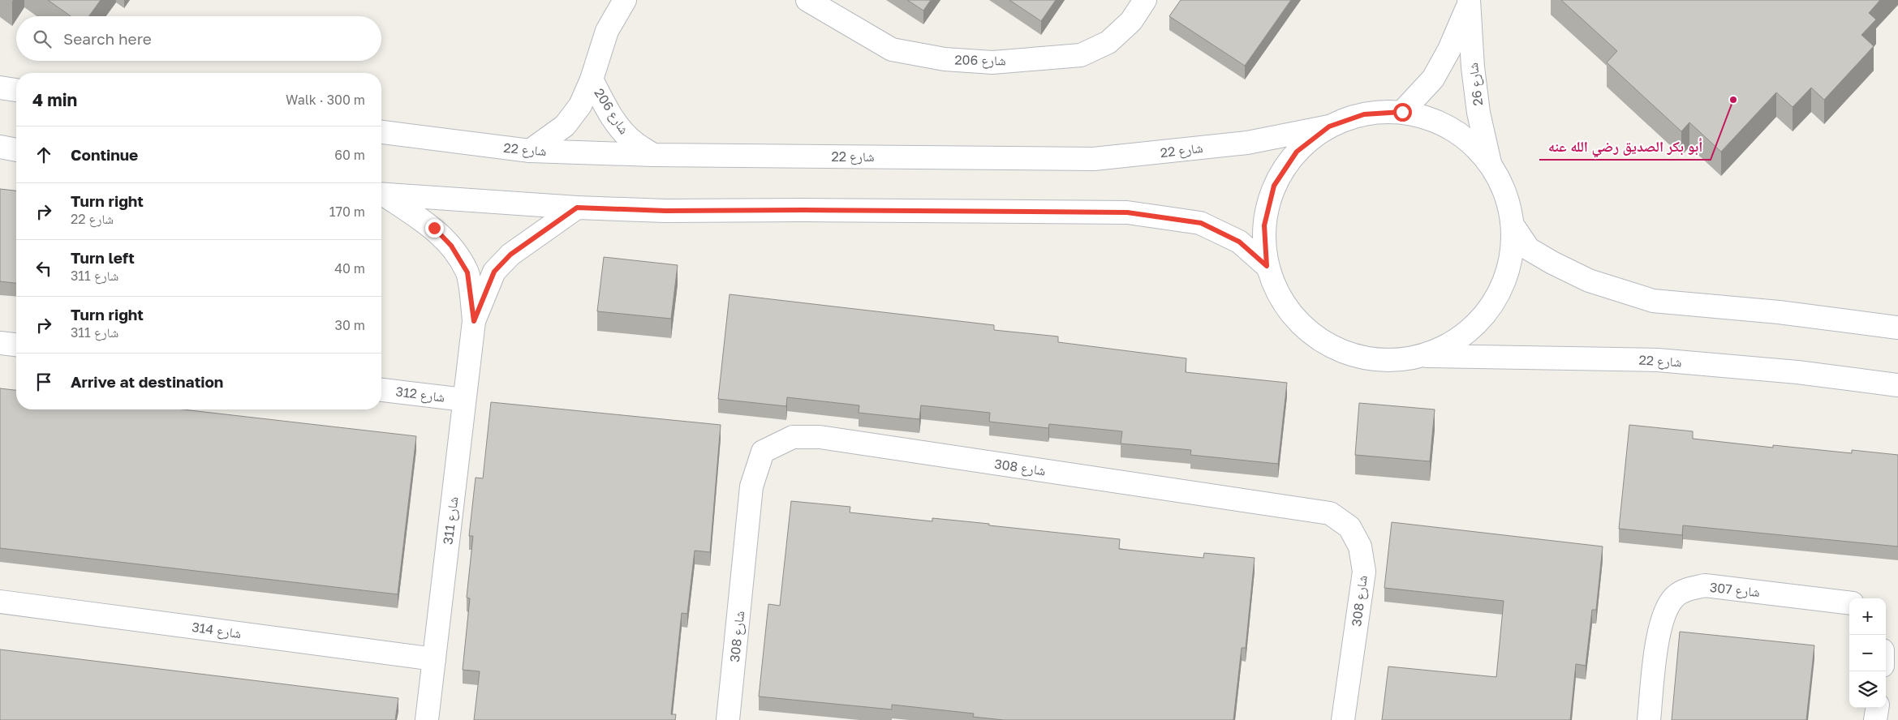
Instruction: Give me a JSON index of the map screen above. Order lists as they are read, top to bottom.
{
  "streets": {
    "street": [
      "شارع 206",
      "شارع 26",
      "شارع 22",
      "شارع 312",
      "شارع 308",
      "شارع 311",
      "شارع 307",
      "شارع 314"
    ]
  },
  "crossings": [
    ["شارع 206", "شارع 22"],
    ["شارع 312", "شارع 311"],
    ["شارع 311", "شارع 314"]
  ],
  "places": ["أبو بكر الصديق رضي الله عنه"],
  "page": {
    "search": "Search here",
    "heading": ["4 min", "Walk · 300 m"],
    "list": [
      ["Continue", "60 m"],
      ["Turn right", "شارع 22", "170 m"],
      ["Turn left", "شارع 311", "40 m"],
      ["Turn right", "شارع 311", "30 m"],
      "Arrive at destination"
    ],
    "map_buttons": ["+", "−"]
  }
}
